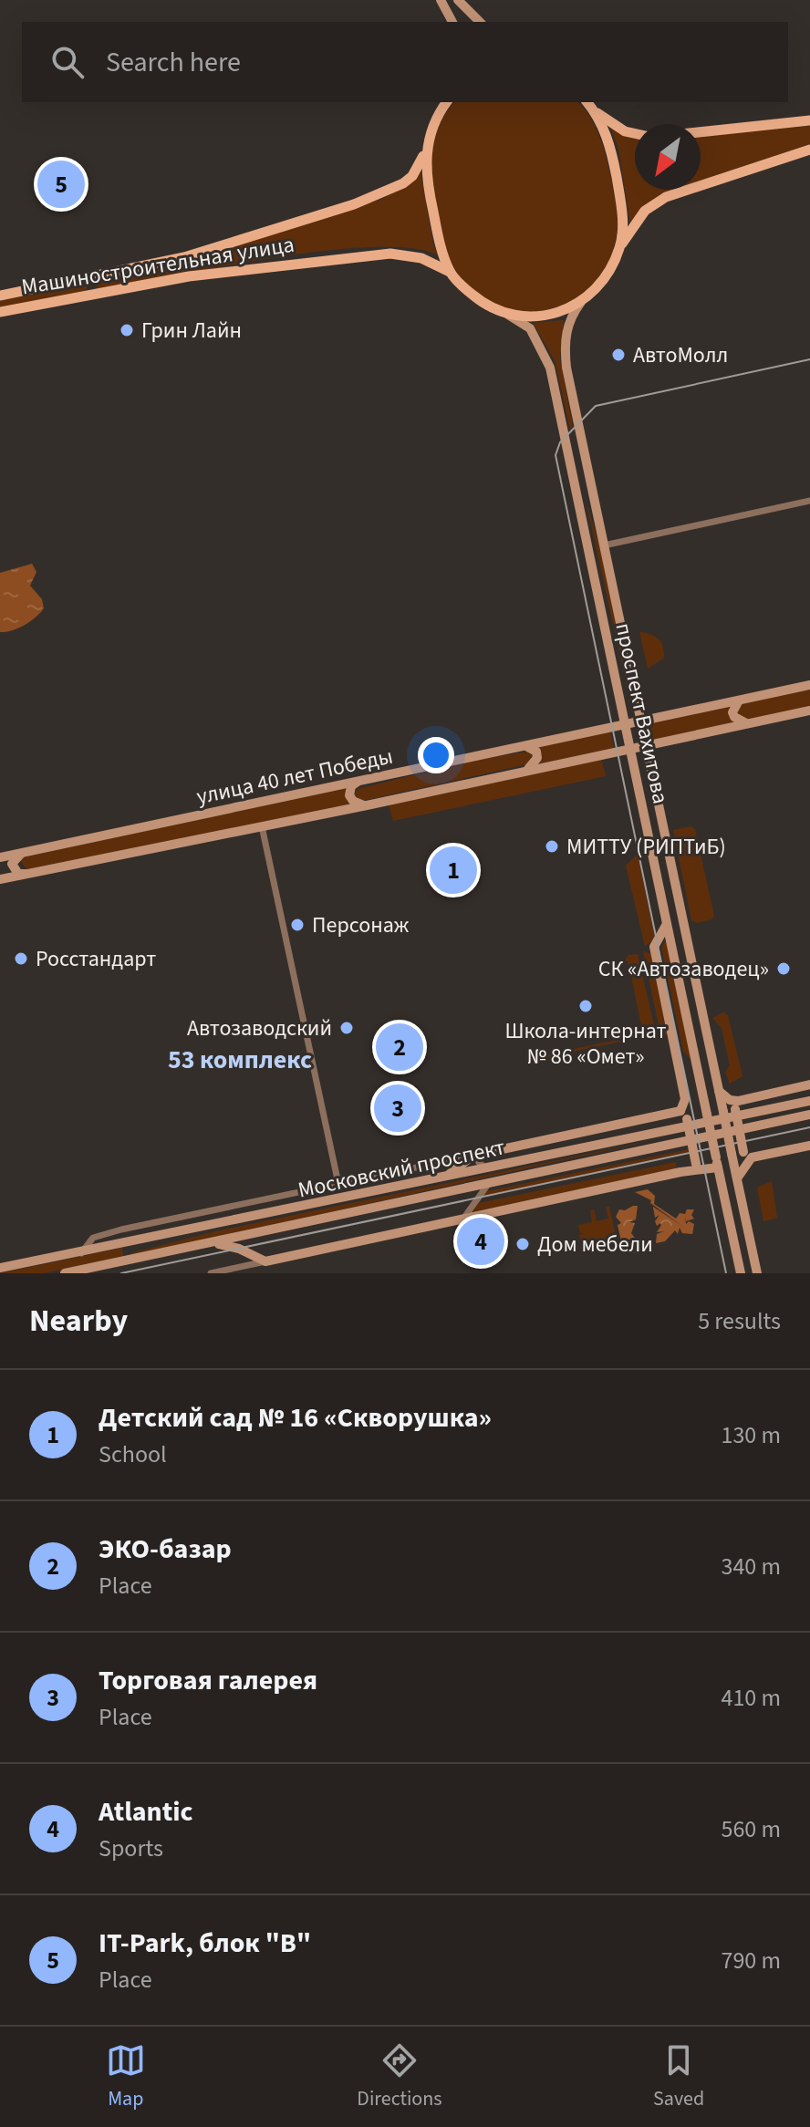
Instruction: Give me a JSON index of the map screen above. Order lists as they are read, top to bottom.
{
  "streets": {
    "main road": [
      "Машиностроительная улица",
      "проспект Вахитова",
      "улица 40 лет Победы",
      "Московский проспект"
    ]
  },
  "crossings": [
    ["проспект Вахитова", "улица 40 лет Победы"]
  ],
  "districts": ["53 комплекс"],
  "places": [
    "Грин Лайн",
    "АвтоМолл",
    "МИТТУ (РИПТиБ)",
    "Персонаж",
    "Росстандарт",
    "СК «Автозаводец»",
    "Школа-интернат № 86 «Омет»",
    "Автозаводский",
    "Дом мебели"
  ],
  "north": "bottom left",
  "page": {
    "search": "Search here",
    "pins": [
      "5",
      "1",
      "2",
      "3",
      "4"
    ],
    "heading": ["Nearby", "5 results"],
    "list": [
      {
        "mark": "1",
        "name": "Детский сад № 16 «Скворушка»",
        "note": "School",
        "value": "130 m"
      },
      {
        "mark": "2",
        "name": "ЭКО-базар",
        "note": "Place",
        "value": "340 m"
      },
      {
        "mark": "3",
        "name": "Торговая галерея",
        "note": "Place",
        "value": "410 m"
      },
      {
        "mark": "4",
        "name": "Atlantic",
        "note": "Sports",
        "value": "560 m"
      },
      {
        "mark": "5",
        "name": "IT-Park, блок \"В\"",
        "note": "Place",
        "value": "790 m"
      }
    ],
    "nav": ["Map", "Directions", "Saved"]
  }
}
